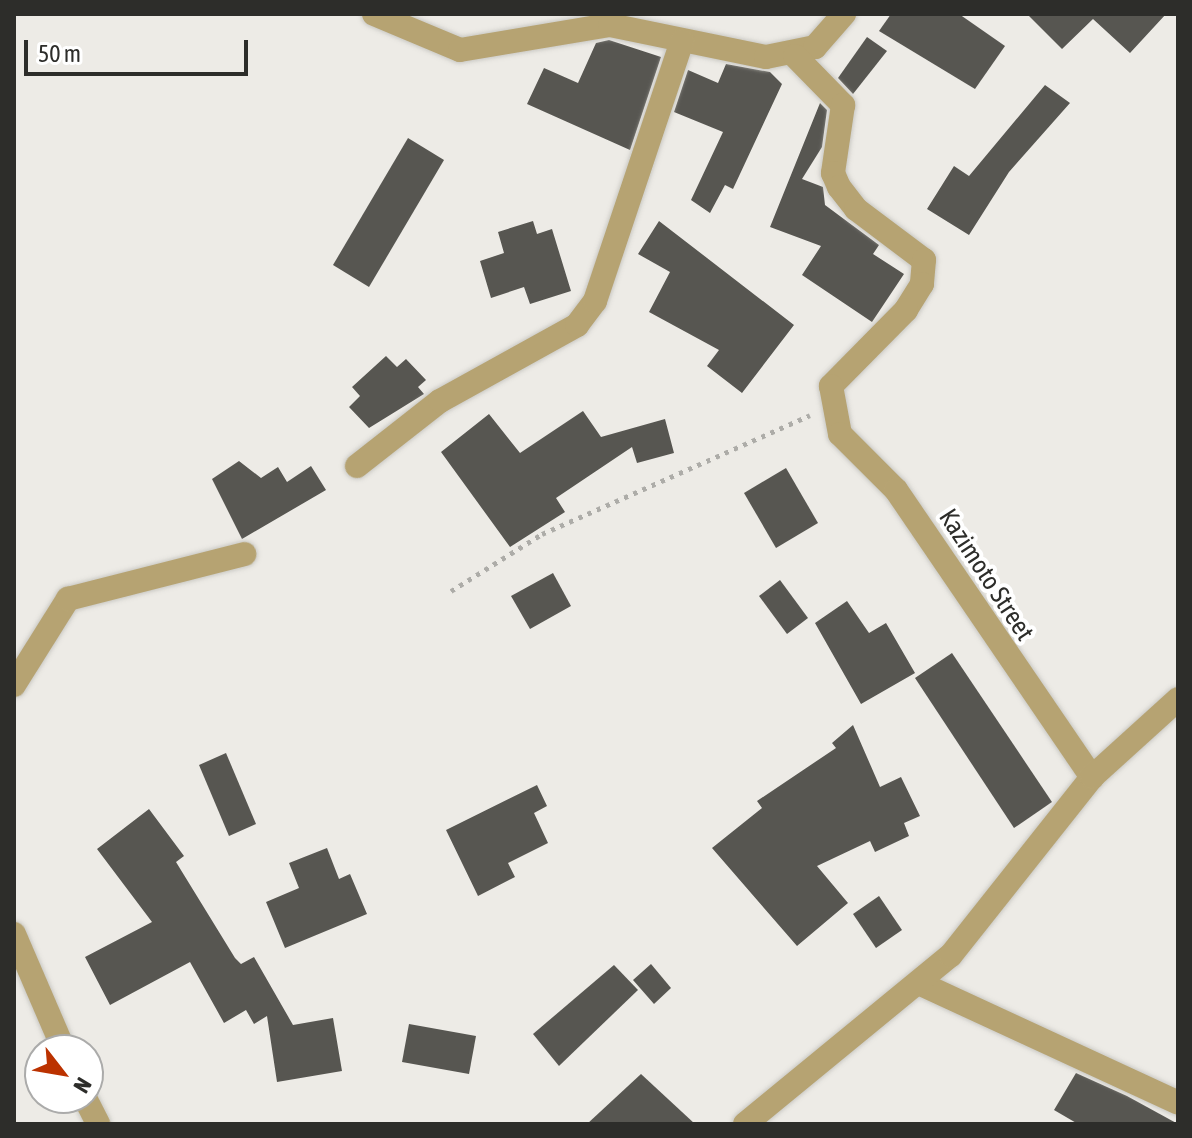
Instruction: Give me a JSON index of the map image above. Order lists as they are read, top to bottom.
{
  "streets": {
    "street": ["Kazimoto Street"]
  },
  "scale_bar": "50 m",
  "north": "bottom right"
}
